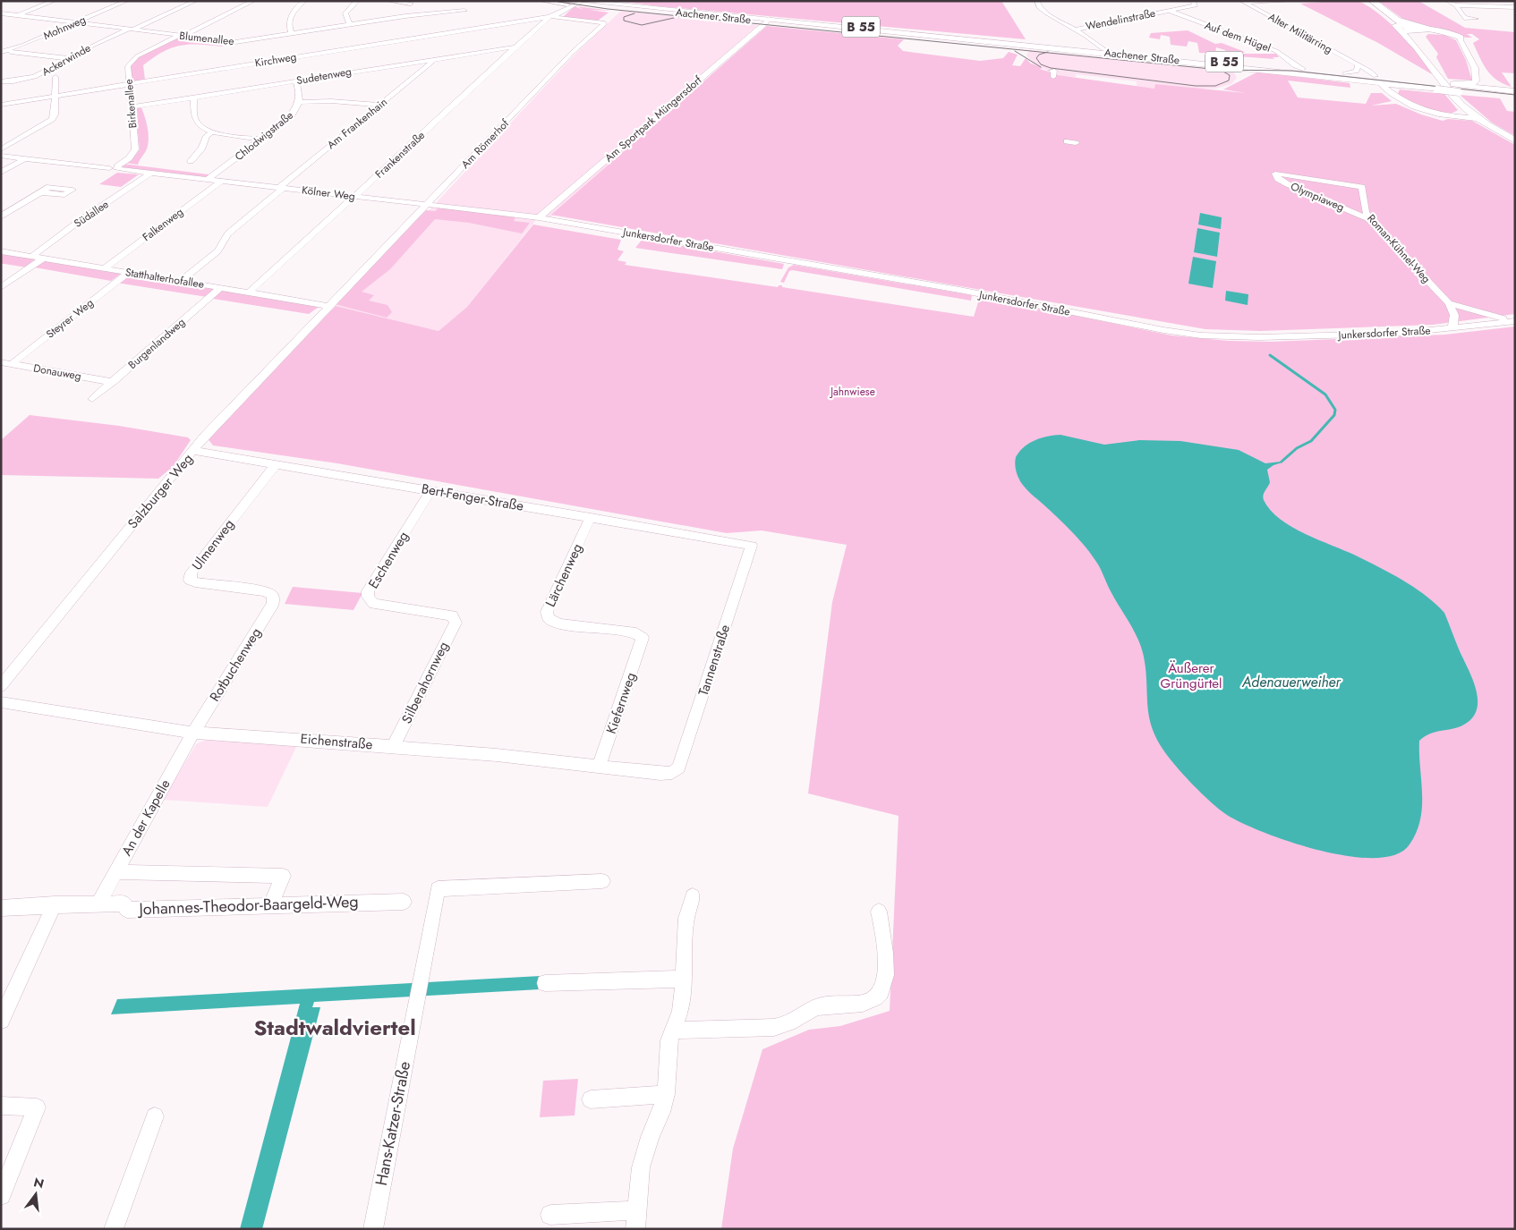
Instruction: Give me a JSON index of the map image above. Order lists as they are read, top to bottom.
{
  "streets": {
    "main road": ["Aachener Straße", "B 55"],
    "street": [
      "Wendelinstraße",
      "Mohnweg",
      "Alter Militärring",
      "Auf dem Hügel",
      "Blumenallee",
      "Ackerwinde",
      "Kirchweg",
      "Sudetenweg",
      "Birkenallee",
      "Am Sportpark Müngersdorf",
      "Am Frankenhain",
      "Chlodwigstraße",
      "Am Römerhof",
      "Frankenstraße",
      "Kölner Weg",
      "Olympiaweg",
      "Südallee",
      "Falkenweg",
      "Junkersdorfer Straße",
      "Roman-Kühnel-Weg",
      "Statthalterhofallee",
      "Steyrer Weg",
      "Burgenlandweg",
      "Donauweg",
      "Salzburger Weg",
      "Bert-Fenger-Straße",
      "Ulmenweg",
      "Eschenweg",
      "Lärchenweg",
      "Tannenstraße",
      "Rotbuchenweg",
      "Silberahornweg",
      "Kiefernweg",
      "Eichenstraße",
      "An der Kapelle",
      "Johannes-Theodor-Baargeld-Weg",
      "Hans-Katzer-Straße"
    ]
  },
  "crossings": [
    ["Aachener Straße", "Wendelinstraße"],
    ["Aachener Straße", "B 55"],
    ["Aachener Straße", "Alter Militärring"],
    ["Aachener Straße", "Auf dem Hügel"],
    ["Aachener Straße", "Kirchweg"],
    ["Aachener Straße", "Am Sportpark Müngersdorf"],
    ["Wendelinstraße", "Auf dem Hügel"],
    ["Mohnweg", "Blumenallee"],
    ["Blumenallee", "Ackerwinde"],
    ["Blumenallee", "Birkenallee"],
    ["Ackerwinde", "Kirchweg"],
    ["Kirchweg", "Birkenallee"],
    ["Kirchweg", "Am Römerhof"],
    ["Kirchweg", "Frankenstraße"],
    ["Sudetenweg", "Birkenallee"],
    ["Sudetenweg", "Am Frankenhain"],
    ["Sudetenweg", "Chlodwigstraße"],
    ["Sudetenweg", "Frankenstraße"],
    ["Birkenallee", "Kölner Weg"],
    ["Am Sportpark Müngersdorf", "Kölner Weg"],
    ["Am Sportpark Müngersdorf", "Junkersdorfer Straße"],
    ["Am Frankenhain", "Kölner Weg"],
    ["Am Frankenhain", "Statthalterhofallee"],
    ["Chlodwigstraße", "Kölner Weg"],
    ["Am Römerhof", "Frankenstraße"],
    ["Am Römerhof", "Kölner Weg"],
    ["Am Römerhof", "Statthalterhofallee"],
    ["Am Römerhof", "Salzburger Weg"],
    ["Frankenstraße", "Kölner Weg"],
    ["Frankenstraße", "Statthalterhofallee"],
    ["Kölner Weg", "Südallee"],
    ["Kölner Weg", "Falkenweg"],
    ["Kölner Weg", "Junkersdorfer Straße"],
    ["Olympiaweg", "Roman-Kühnel-Weg"],
    ["Südallee", "Statthalterhofallee"],
    ["Falkenweg", "Statthalterhofallee"],
    ["Junkersdorfer Straße", "Roman-Kühnel-Weg"],
    ["Statthalterhofallee", "Steyrer Weg"],
    ["Statthalterhofallee", "Burgenlandweg"],
    ["Statthalterhofallee", "Salzburger Weg"],
    ["Steyrer Weg", "Donauweg"],
    ["Burgenlandweg", "Donauweg"],
    ["Salzburger Weg", "Bert-Fenger-Straße"],
    ["Bert-Fenger-Straße", "Ulmenweg"],
    ["Bert-Fenger-Straße", "Eschenweg"],
    ["Bert-Fenger-Straße", "Lärchenweg"],
    ["Bert-Fenger-Straße", "Tannenstraße"],
    ["Ulmenweg", "Rotbuchenweg"],
    ["Eschenweg", "Silberahornweg"],
    ["Lärchenweg", "Kiefernweg"],
    ["Tannenstraße", "Eichenstraße"],
    ["Rotbuchenweg", "Eichenstraße"],
    ["Rotbuchenweg", "An der Kapelle"],
    ["Silberahornweg", "Eichenstraße"],
    ["Kiefernweg", "Eichenstraße"],
    ["Eichenstraße", "An der Kapelle"],
    ["An der Kapelle", "Johannes-Theodor-Baargeld-Weg"]
  ],
  "districts": ["Stadtwaldviertel"],
  "water": ["Adenauerweiher"],
  "parks": ["Jahnwiese", "Äußerer Grüngürtel"],
  "north": "top"
}
